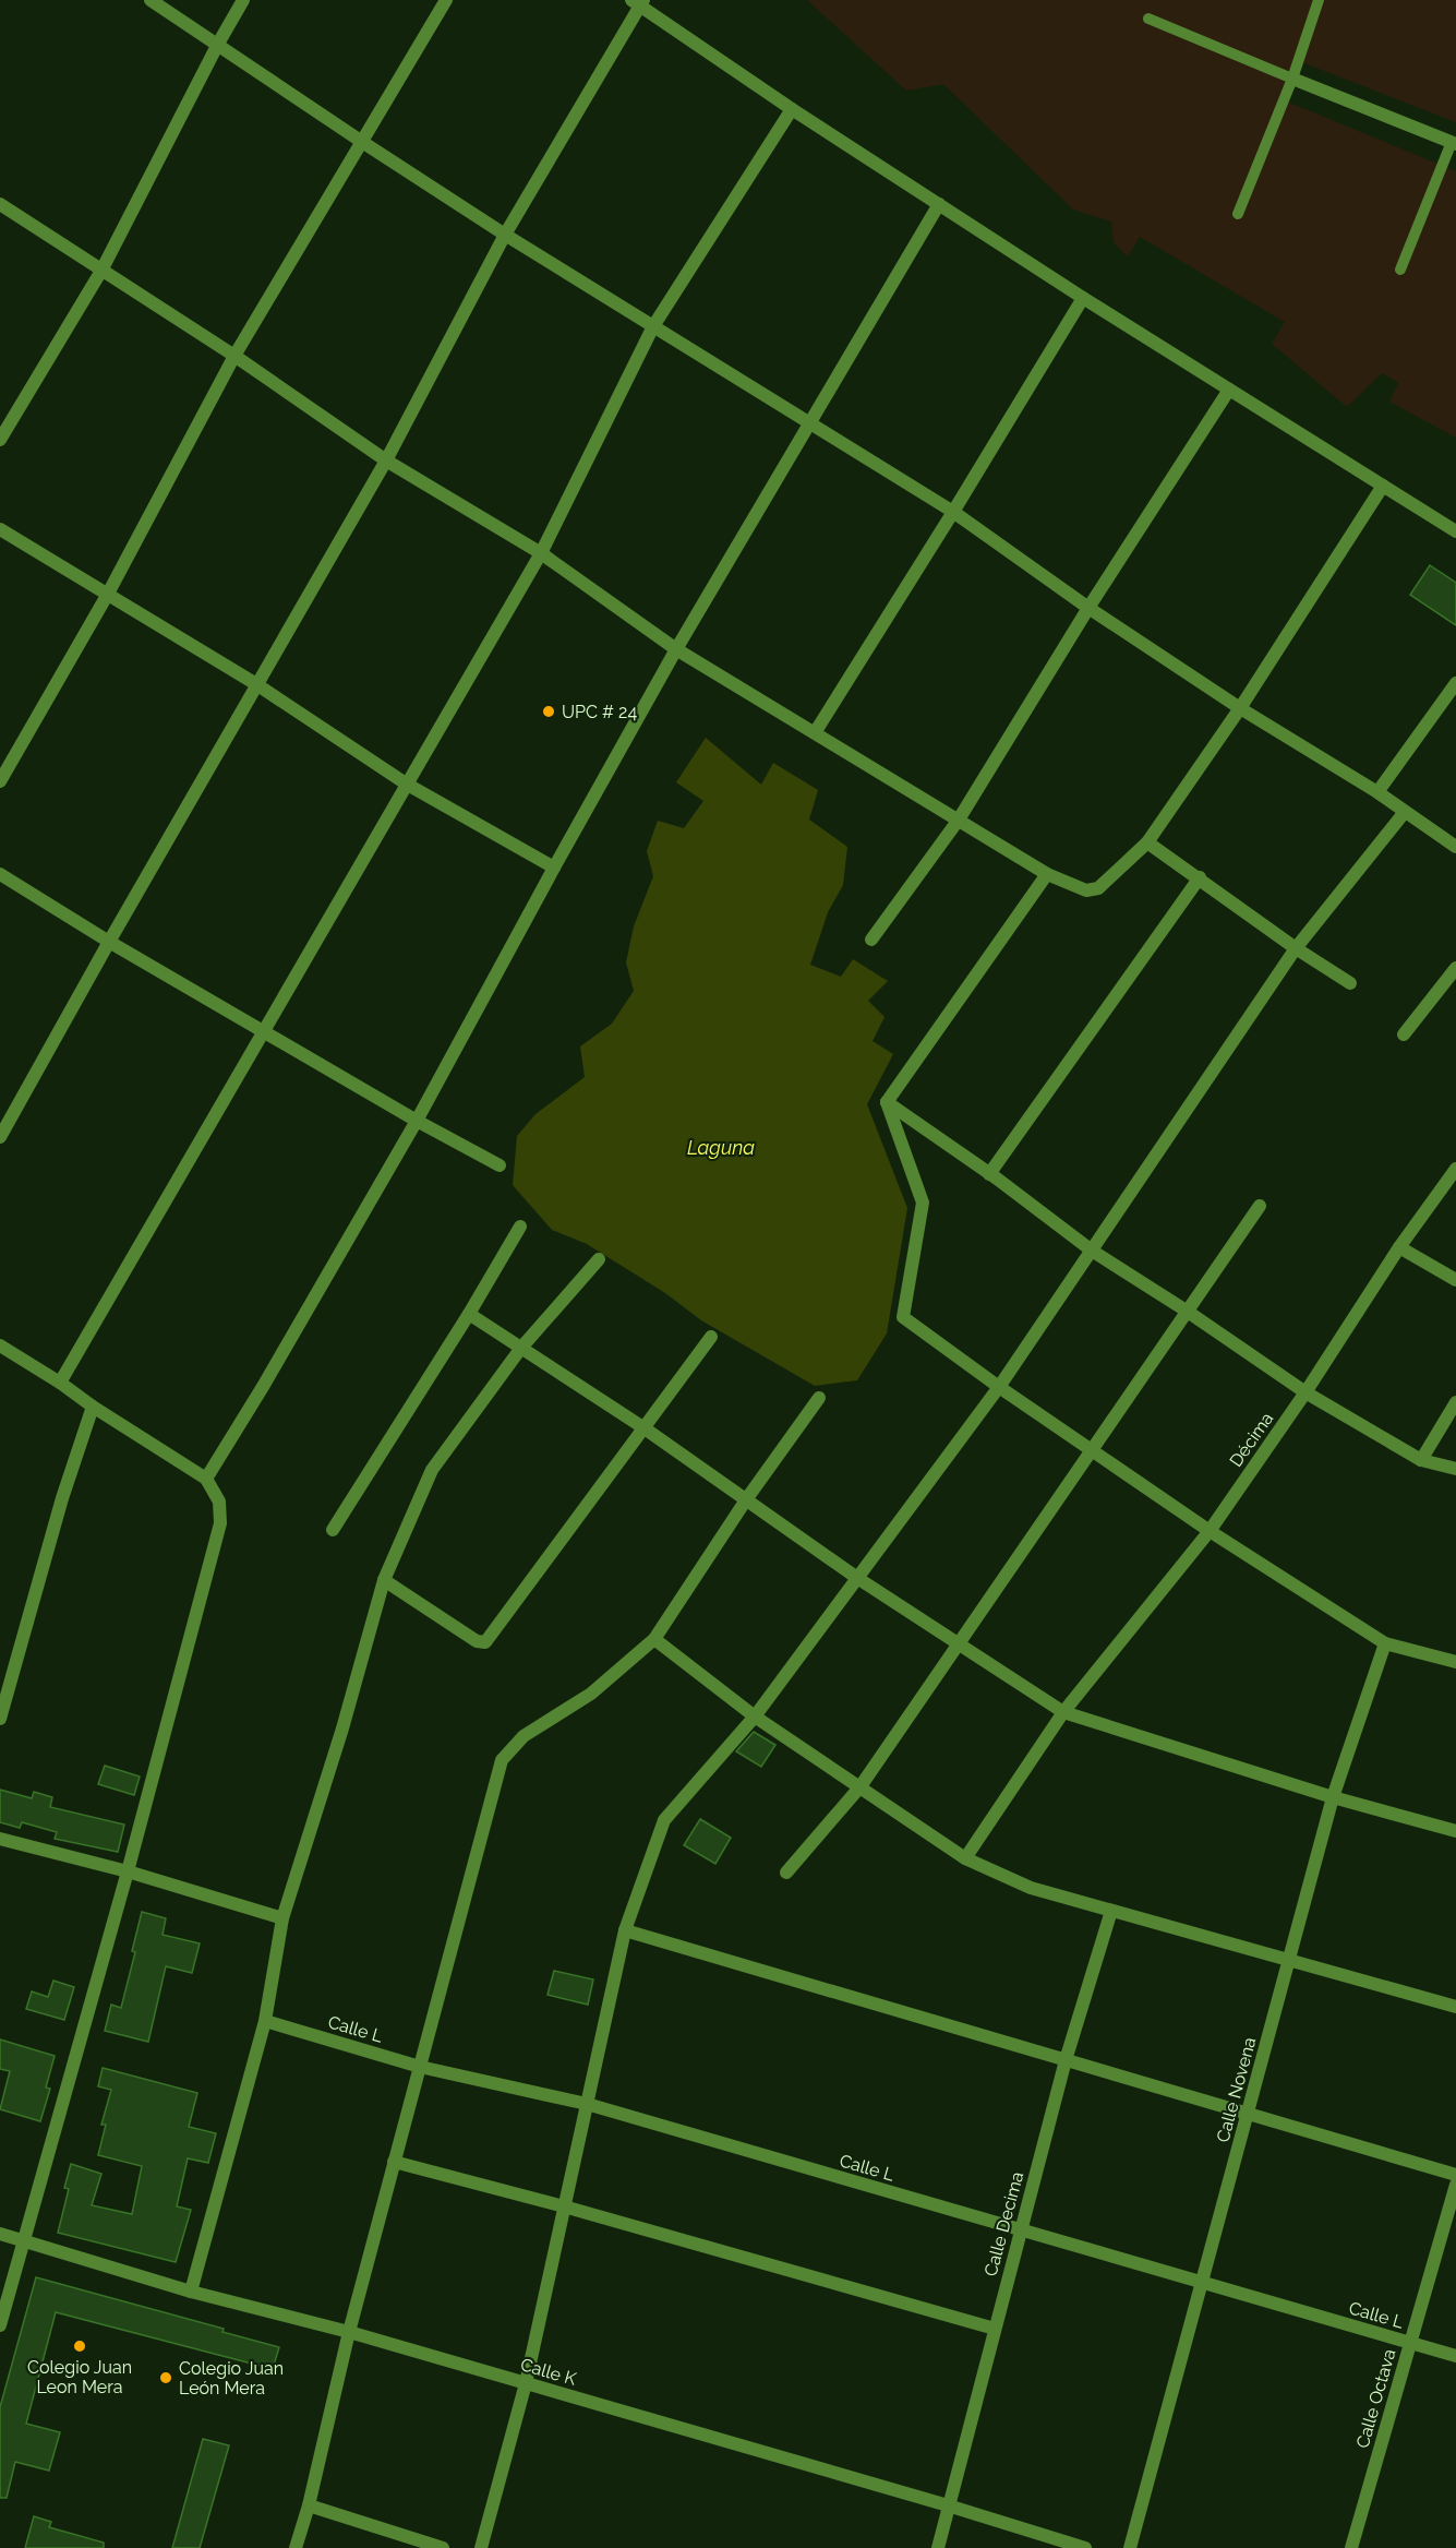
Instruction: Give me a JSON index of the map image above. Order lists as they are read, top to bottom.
{
  "streets": {
    "street": [
      "Décima",
      "Calle L",
      "Calle Novena",
      "Calle Decima",
      "Calle K",
      "Calle Octava"
    ]
  },
  "crossings": [
    ["Calle L", "Calle Novena"],
    ["Calle L", "Calle Decima"],
    ["Calle L", "Calle Octava"],
    ["Calle Decima", "Calle K"]
  ],
  "water": ["Laguna"],
  "places": ["UPC # 24", "Colegio Juan Leon Mera", "Colegio Juan León Mera"]
}
